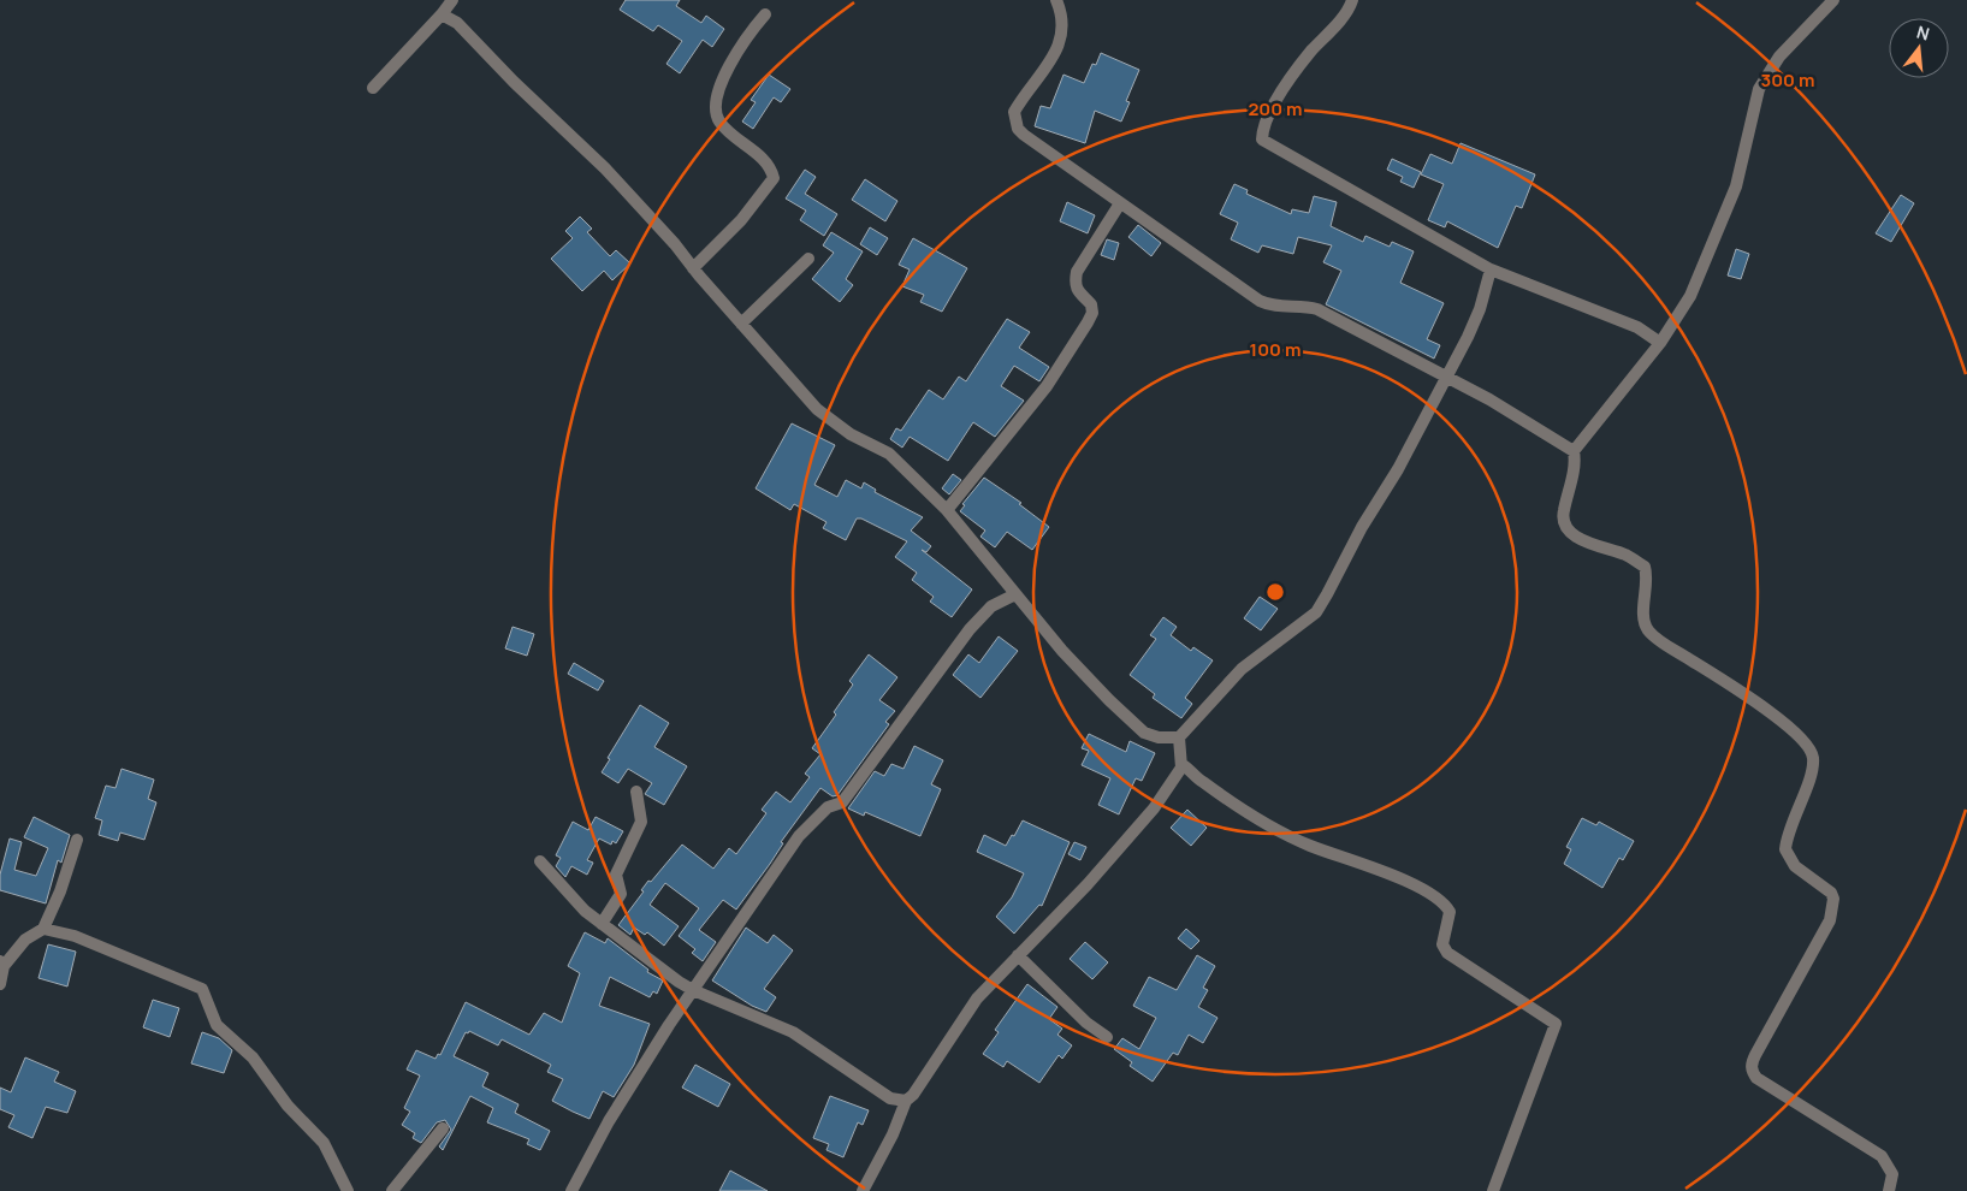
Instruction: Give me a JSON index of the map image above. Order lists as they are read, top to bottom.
{
  "north": "top",
  "rings": ["300 m", "200 m", "100 m"]
}
